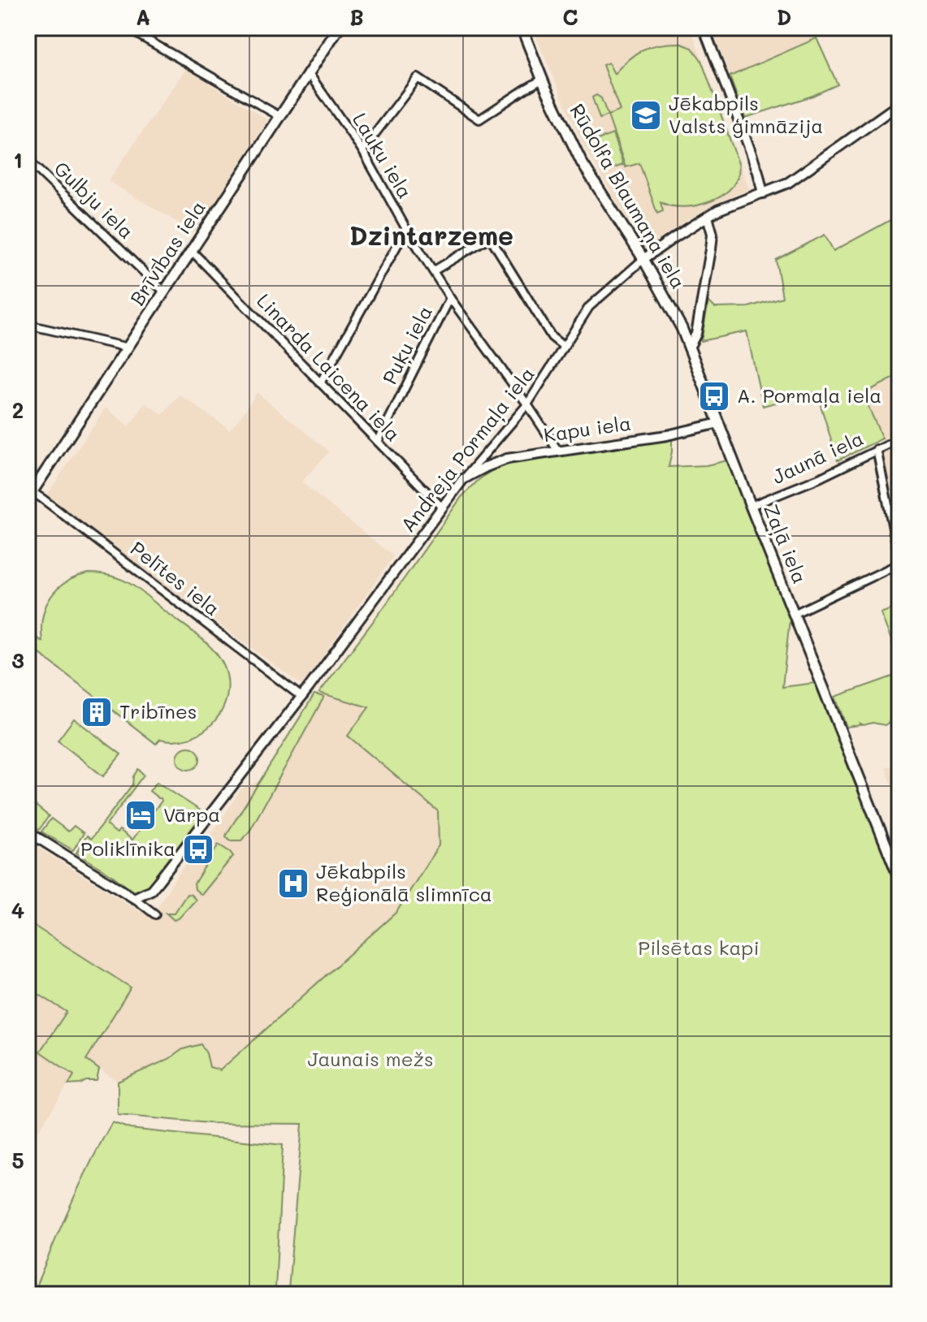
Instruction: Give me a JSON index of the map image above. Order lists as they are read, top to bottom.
{
  "streets": {
    "main road": ["Rūdolfa Blaumaņa iela", "Brīvības iela", "Zaļā iela"],
    "street": [
      "Lauku iela",
      "Gulbju iela",
      "Puķu iela",
      "Linarda Laicena iela",
      "Kapu iela",
      "Andreja Pormaļa iela",
      "Jaunā iela",
      "Pelītes iela"
    ]
  },
  "crossings": [
    ["Lauku iela", "Brīvības iela"],
    ["Lauku iela", "Puķu iela"],
    ["Lauku iela", "Kapu iela"],
    ["Lauku iela", "Andreja Pormaļa iela"],
    ["Rūdolfa Blaumaņa iela", "Andreja Pormaļa iela"],
    ["Rūdolfa Blaumaņa iela", "Zaļā iela"],
    ["Gulbju iela", "Brīvības iela"],
    ["Brīvības iela", "Linarda Laicena iela"],
    ["Brīvības iela", "Pelītes iela"],
    ["Puķu iela", "Linarda Laicena iela"],
    ["Linarda Laicena iela", "Andreja Pormaļa iela"],
    ["Kapu iela", "Andreja Pormaļa iela"],
    ["Kapu iela", "Zaļā iela"],
    ["Andreja Pormaļa iela", "Pelītes iela"],
    ["Jaunā iela", "Zaļā iela"]
  ],
  "districts": ["Dzintarzeme"],
  "parks": ["Pilsētas kapi", "Jaunais mežs"],
  "places": {
    "school or university": ["Jēkabpils Valsts ģimnāzija"],
    "bus stop": ["A. Pormaļa iela", "Poliklīnika"],
    "building": ["Tribīnes"],
    "hotel": ["Vārpa"],
    "hospital": ["Jēkabpils Reģionālā slimnīca"]
  },
  "grid": {
    "columns": [
      "A",
      "B",
      "C",
      "D"
    ],
    "rows": [
      "1",
      "2",
      "3",
      "4",
      "5"
    ]
  }
}
